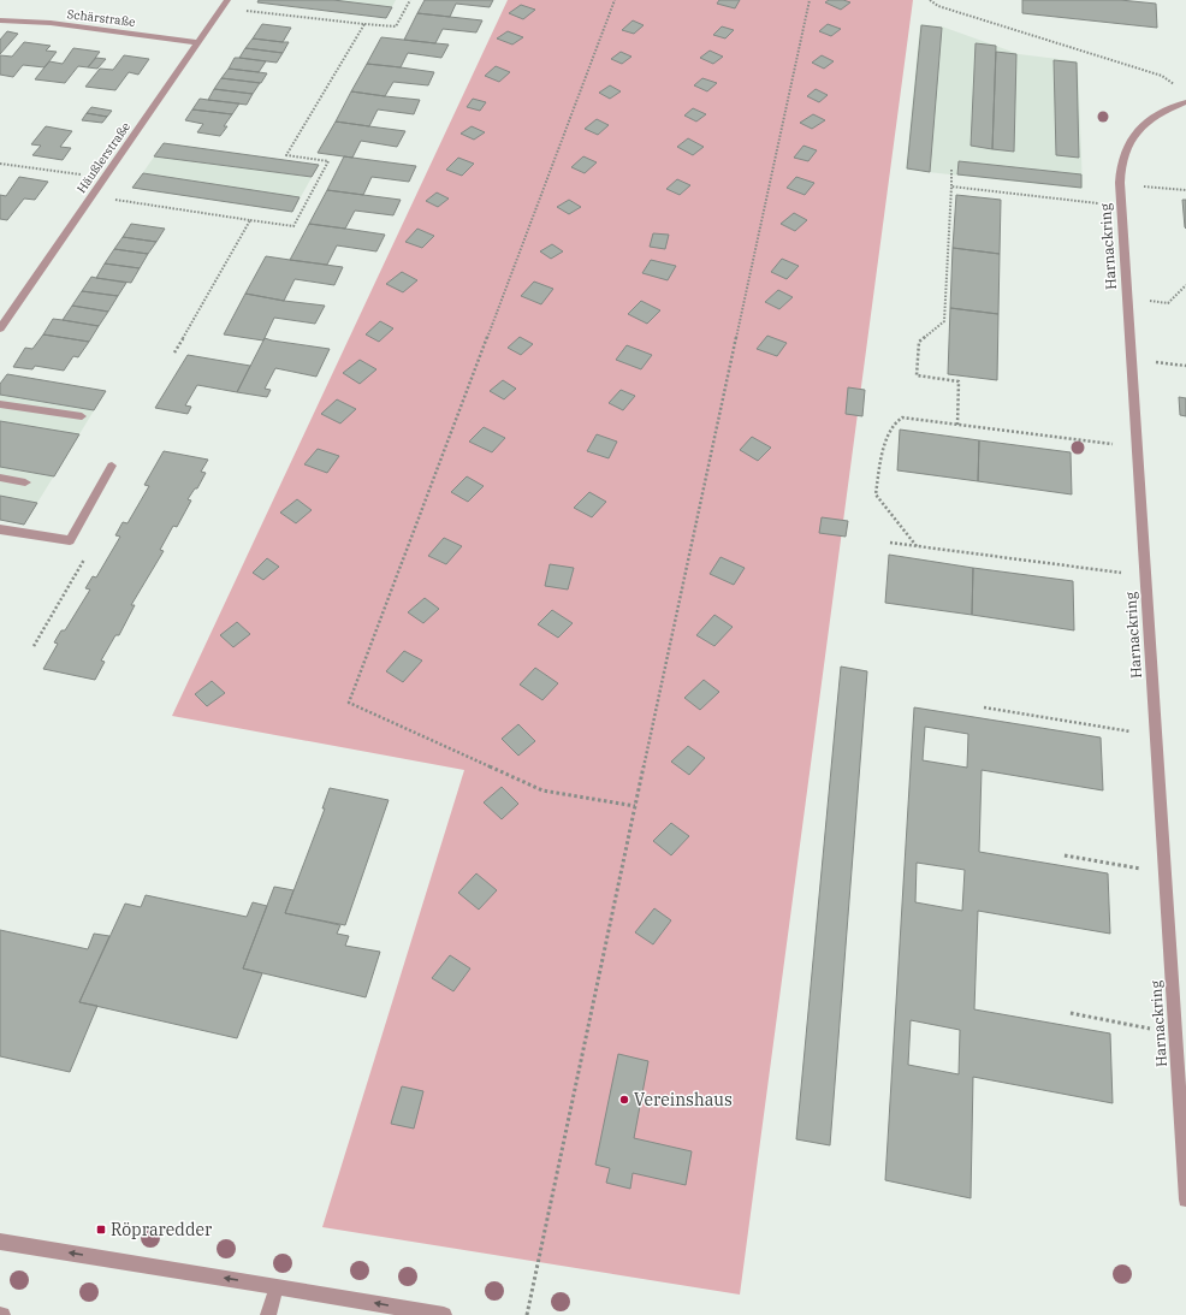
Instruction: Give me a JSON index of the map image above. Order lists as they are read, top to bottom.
{
  "streets": {
    "street": ["Schärstraße", "Häußlerstraße", "Harnackring"]
  },
  "crossings": [
    ["Schärstraße", "Häußlerstraße"]
  ],
  "places": {
    "other": ["Vereinshaus"],
    "transit": ["Röpraredder"]
  }
}
